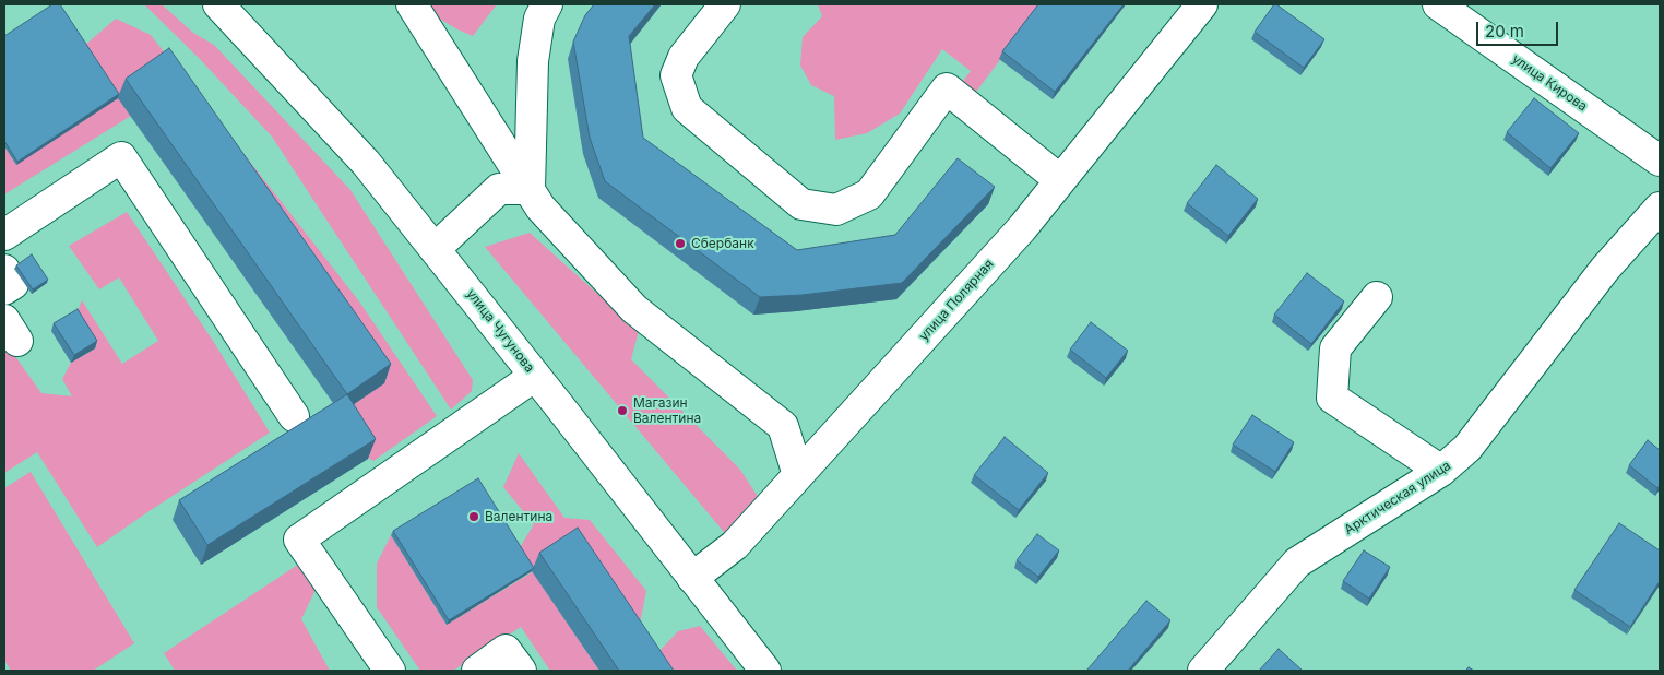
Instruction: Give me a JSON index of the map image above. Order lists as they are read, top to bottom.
{
  "streets": {
    "street": [
      "улица Кирова",
      "улица Полярная",
      "улица Чугунова",
      "Арктическая улица"
    ]
  },
  "crossings": [
    ["улица Полярная", "улица Чугунова"]
  ],
  "places": ["Сбербанк", "Магазин Валентина", "Валентина"],
  "scale_bar": "20 m"
}
